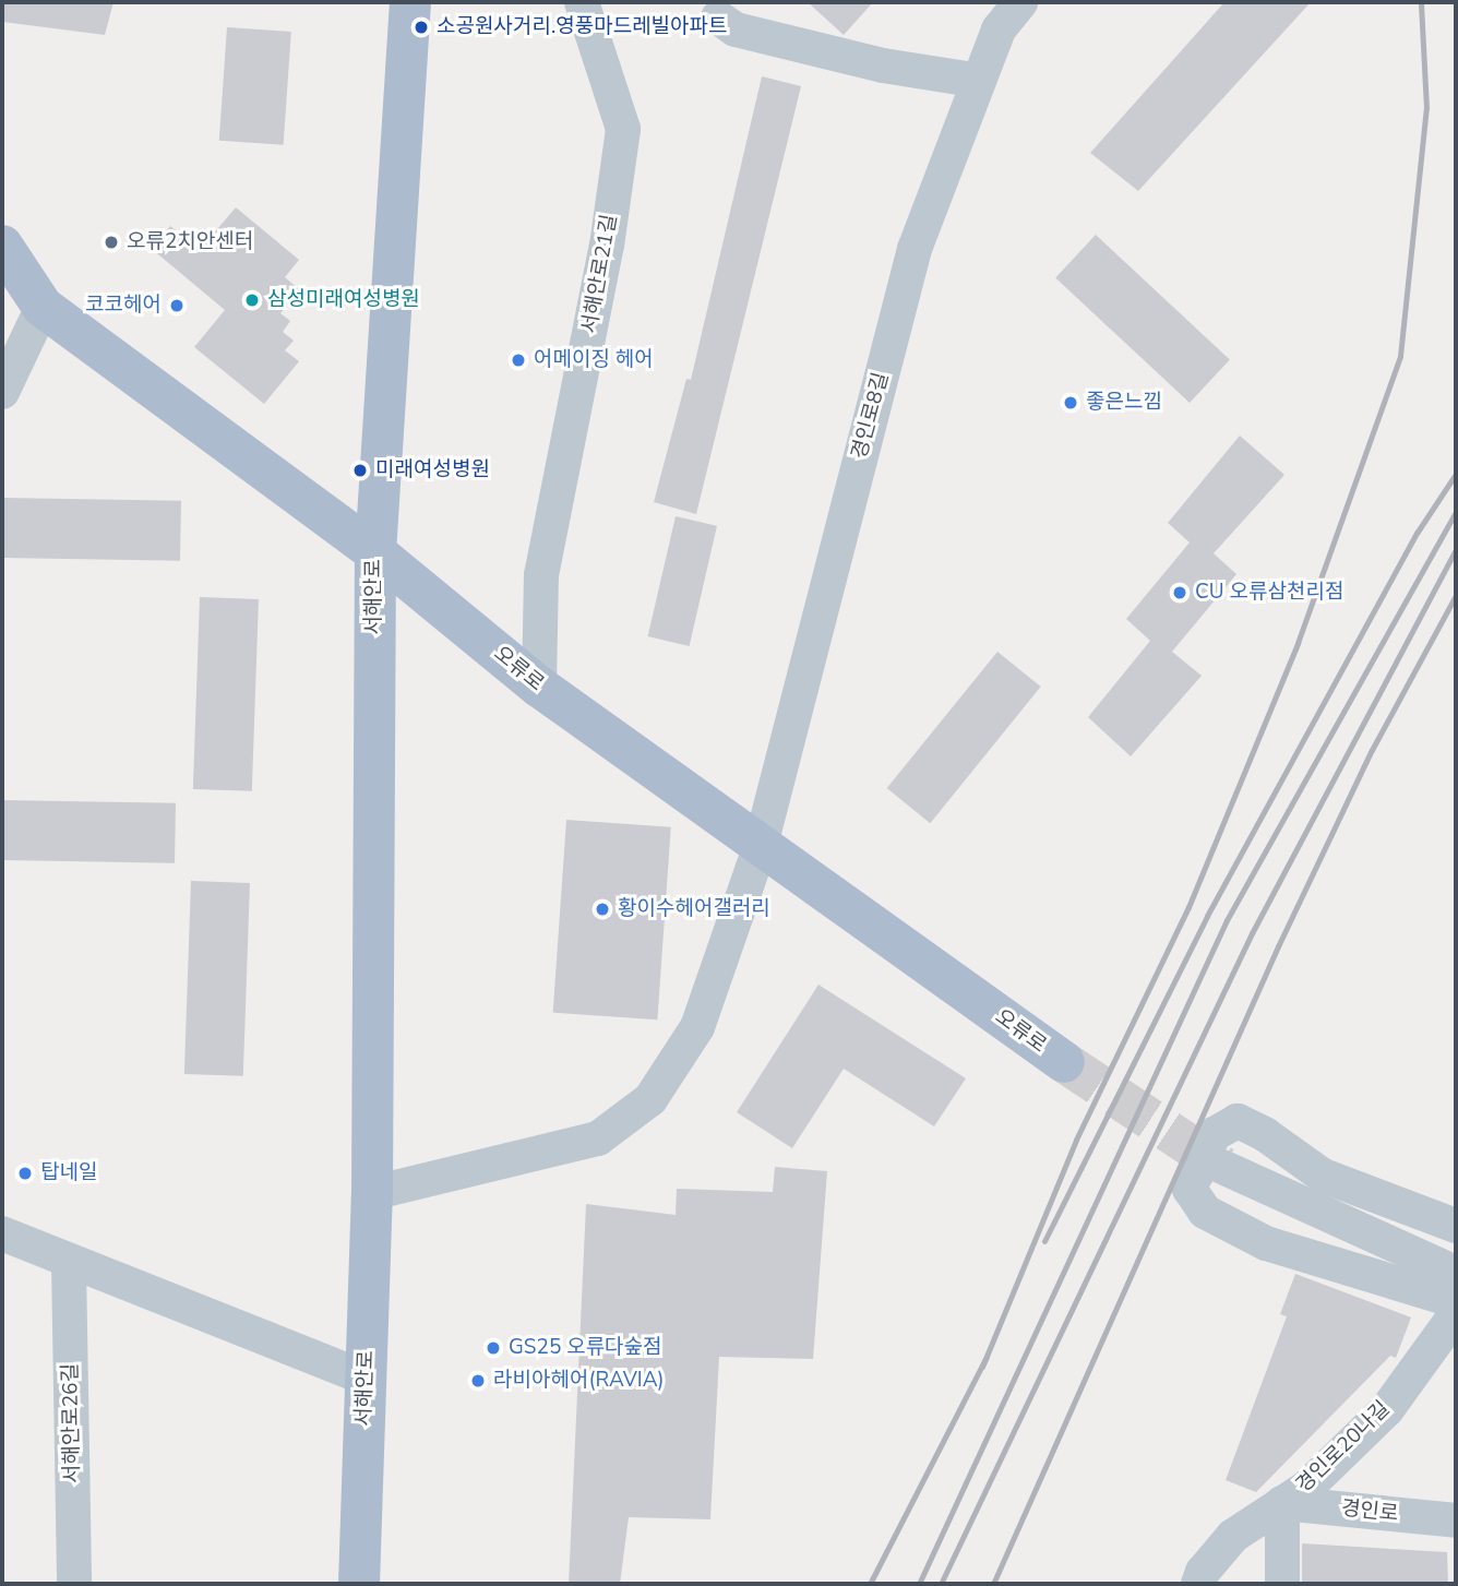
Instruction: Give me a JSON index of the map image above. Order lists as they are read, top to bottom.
{
  "streets": {
    "main road": ["서해안로", "오류로"],
    "street": [
      "서해안로21길",
      "경인로8길",
      "서해안로26길",
      "경인로20나길",
      "경인로"
    ]
  },
  "crossings": [
    ["서해안로21길", "오류로"],
    ["경인로8길", "오류로"],
    ["서해안로", "오류로"],
    ["경인로20나길", "경인로"]
  ],
  "places": [
    "소공원사거리.영풍마드레빌아파트",
    "오류2치안센터",
    "삼성미래여성병원",
    "코코헤어",
    "어메이징 헤어",
    "좋은느낌",
    "미래여성병원",
    "CU 오류삼천리점",
    "황이수헤어갤러리",
    "탑네일",
    "GS25 오류다숲점",
    "라비아헤어(RAVIA)"
  ]
}
